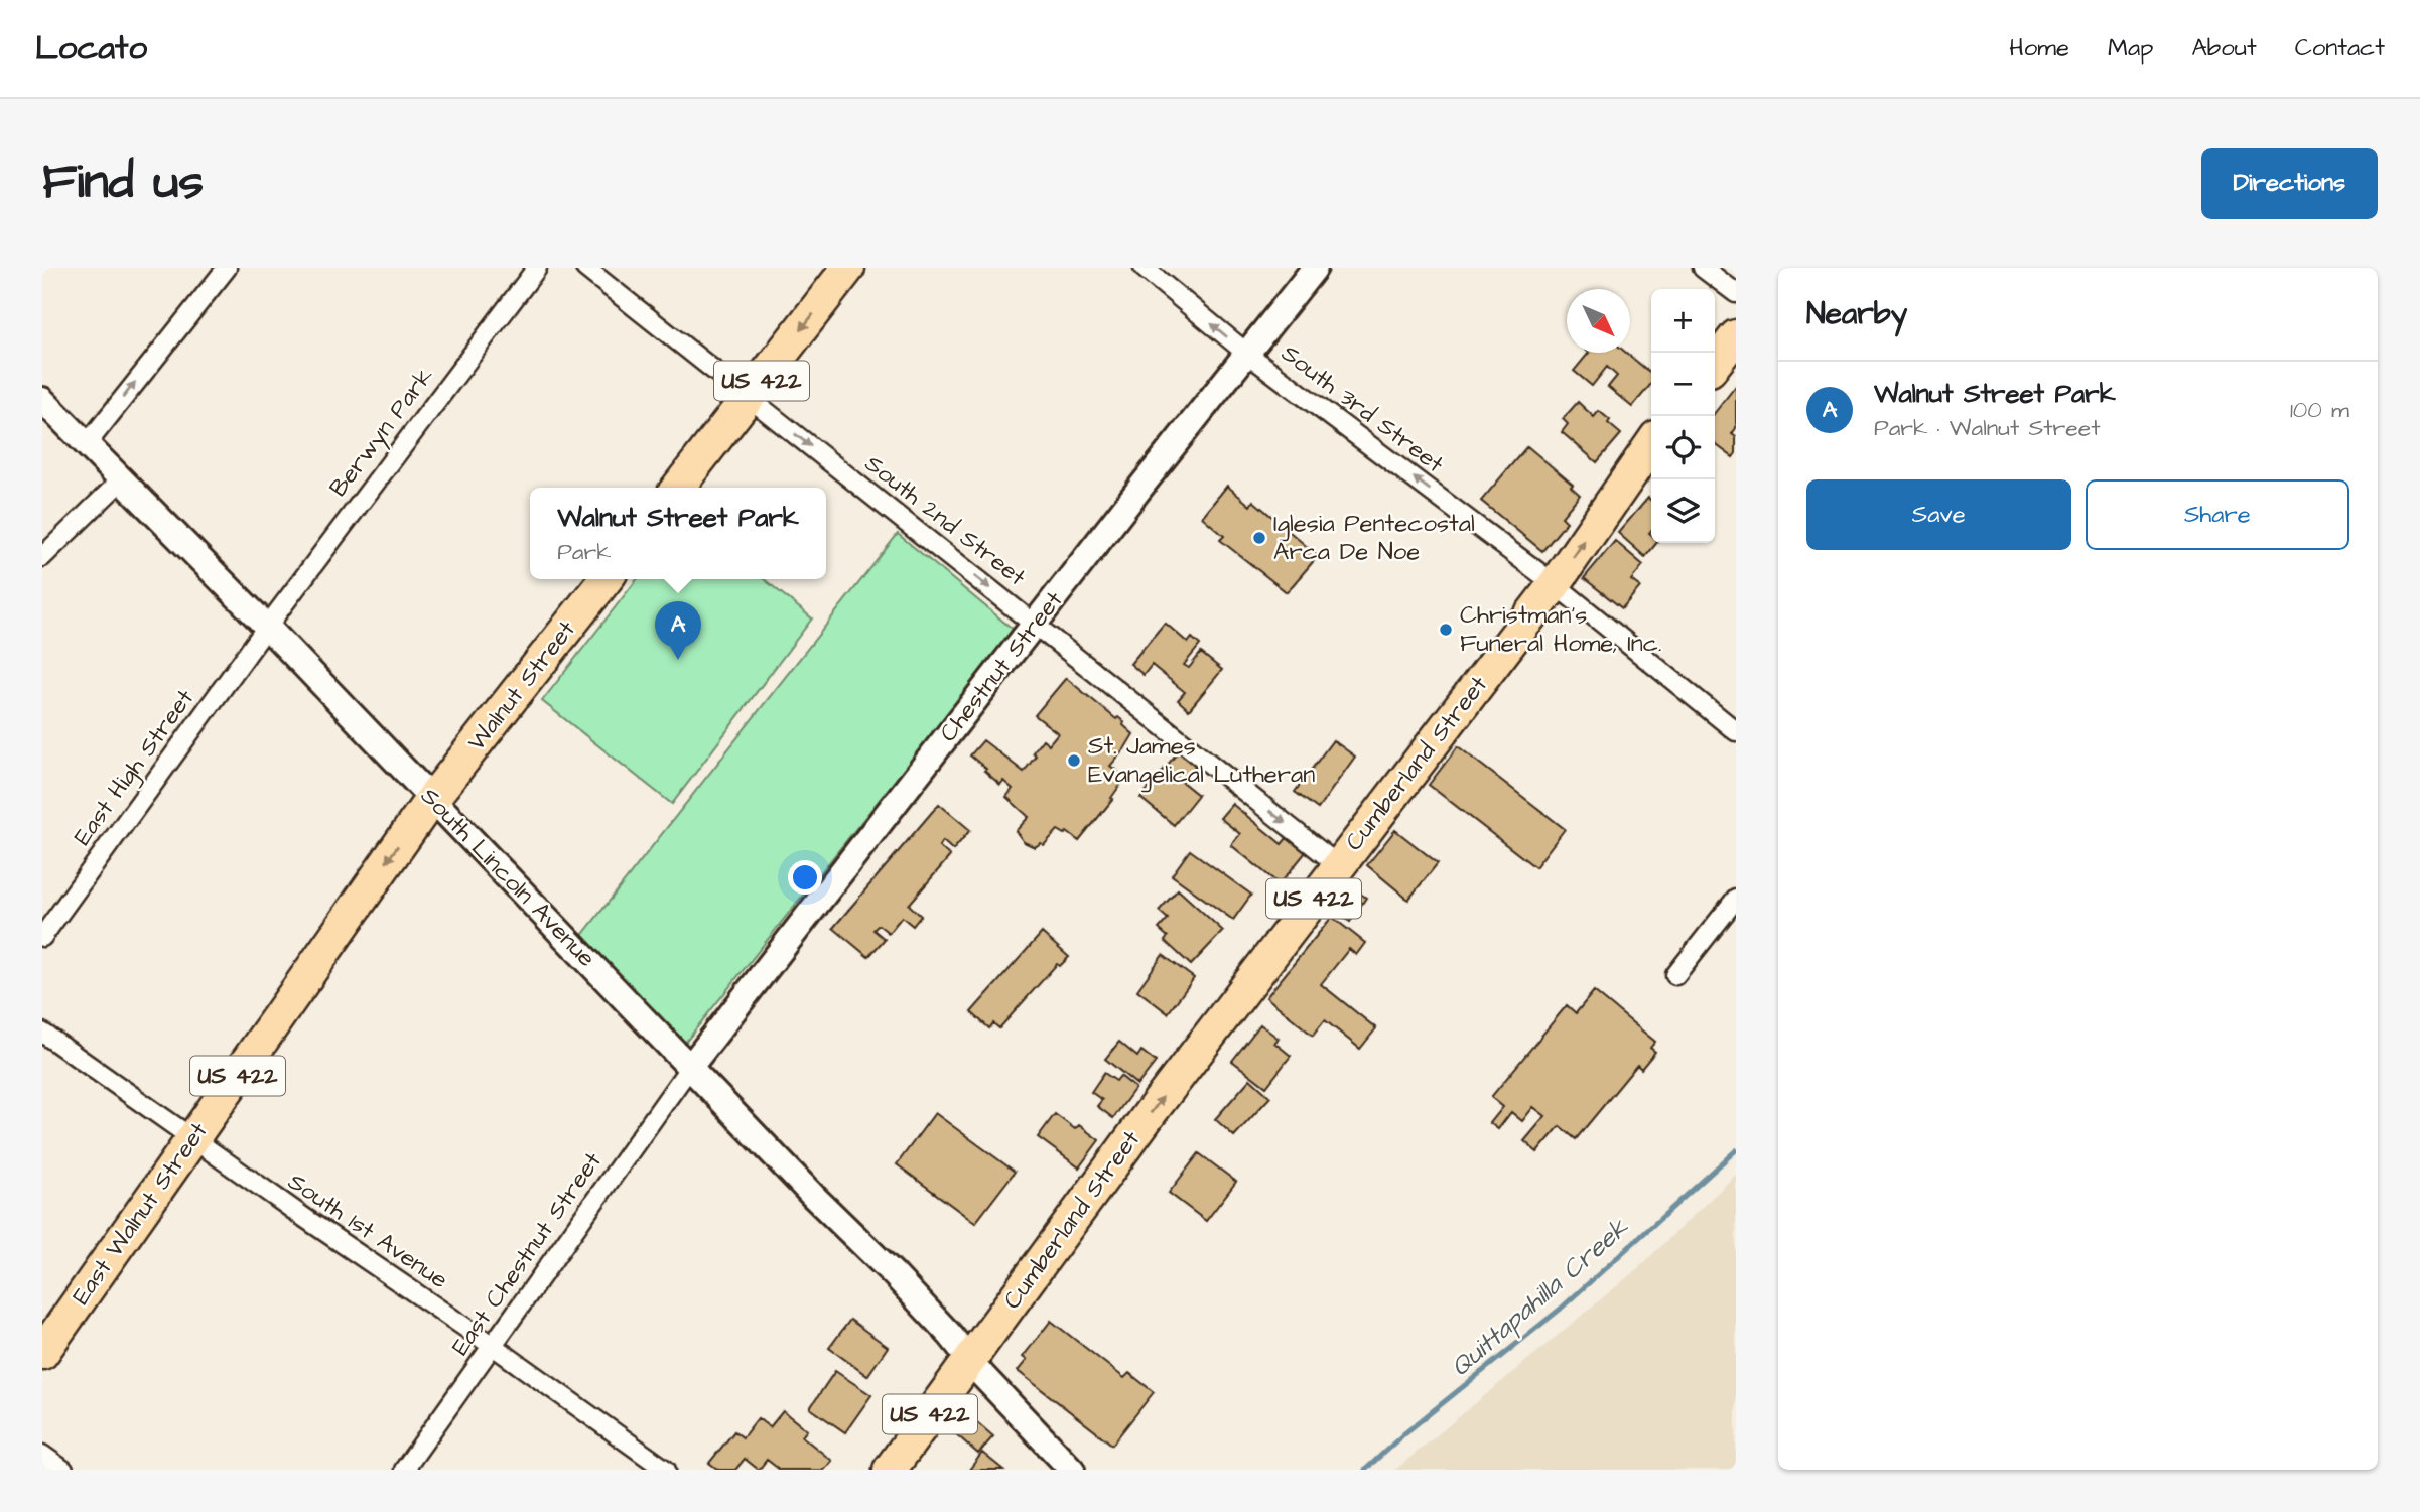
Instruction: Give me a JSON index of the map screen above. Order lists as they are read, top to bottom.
{
  "streets": {
    "highway": [
      "US 422",
      "Walnut Street",
      "Cumberland Street",
      "East Walnut Street"
    ],
    "main road": ["Chestnut Street", "South Lincoln Avenue"],
    "street": [
      "South 3rd Street",
      "Berwyn Park",
      "South 2nd Street",
      "East High Street",
      "South 1st Avenue",
      "East Chestnut Street"
    ]
  },
  "crossings": [
    ["US 422", "South 2nd Street"],
    ["US 422", "Cumberland Street"],
    ["US 422", "South Lincoln Avenue"],
    ["South 3rd Street", "Chestnut Street"],
    ["South 3rd Street", "Cumberland Street"],
    ["Berwyn Park", "East High Street"],
    ["Berwyn Park", "South Lincoln Avenue"],
    ["South 2nd Street", "Chestnut Street"],
    ["South 2nd Street", "Cumberland Street"],
    ["Chestnut Street", "South Lincoln Avenue"],
    ["Chestnut Street", "East Chestnut Street"],
    ["Walnut Street", "South Lincoln Avenue"],
    ["Walnut Street", "East Walnut Street"],
    ["Cumberland Street", "South Lincoln Avenue"],
    ["East High Street", "South Lincoln Avenue"],
    ["South Lincoln Avenue", "East Walnut Street"],
    ["South Lincoln Avenue", "East Chestnut Street"],
    ["East Walnut Street", "South 1st Avenue"],
    ["South 1st Avenue", "East Chestnut Street"]
  ],
  "one_way": [
    "South 3rd Street",
    "South 2nd Street",
    "Cumberland Street",
    "East Walnut Street"
  ],
  "water": ["Quittapahilla Creek"],
  "places": ["Iglesia Pentecostal Arca De Noe", "Christman's Funeral Home, Inc.", "St. James Evangelical Lutheran"],
  "north": "bottom right",
  "page": {
    "header": "Locato",
    "nav": [
      "Home",
      "Map",
      "About",
      "Contact"
    ],
    "buttons": [
      "Directions",
      ["Save", "Share"]
    ],
    "title": "Find us",
    "heading": "Nearby",
    "map_buttons": ["+", "−"],
    "list": [
      {
        "mark": "A",
        "name": "Walnut Street Park",
        "note": "Park · Walnut Street",
        "value": "100 m"
      }
    ],
    "popup": ["Walnut Street Park", "Park"],
    "pins": "A"
  }
}
